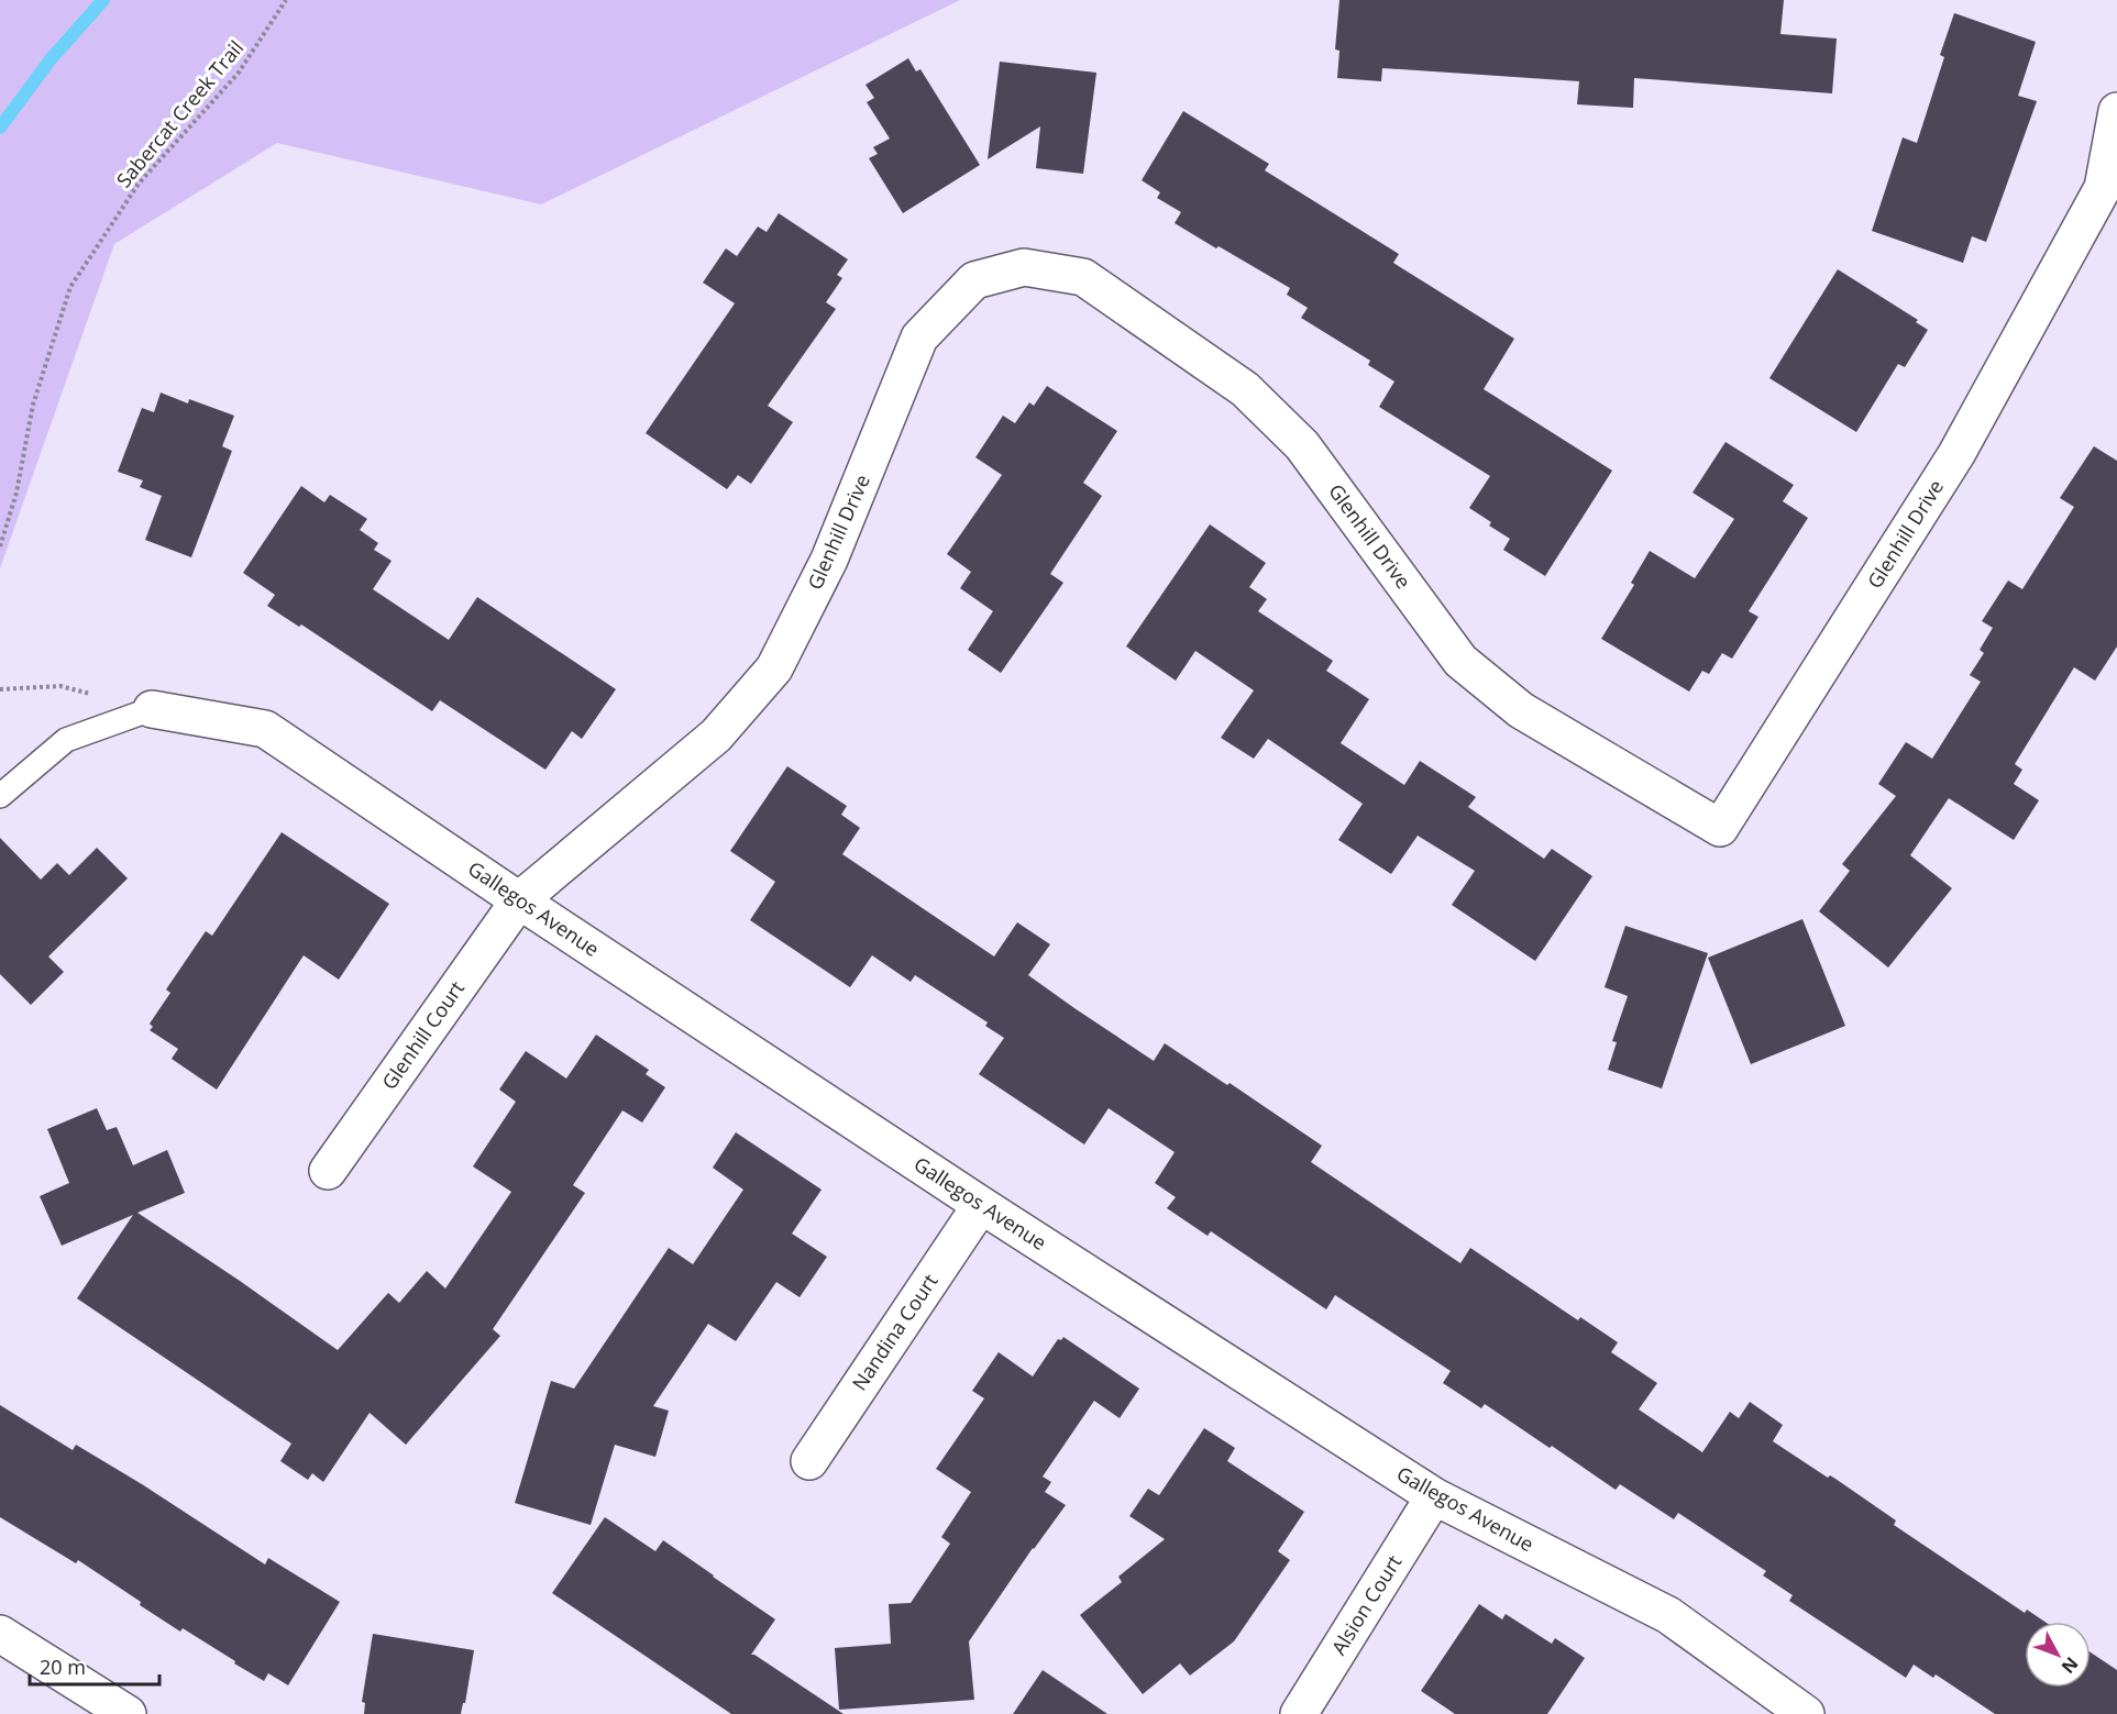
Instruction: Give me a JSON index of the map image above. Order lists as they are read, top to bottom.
{
  "streets": {
    "street": [
      "Glenhill Drive",
      "Gallegos Avenue",
      "Glenhill Court",
      "Nandina Court",
      "Alsion Court"
    ],
    "path": ["Sabercat Creek Trail"]
  },
  "crossings": [
    ["Glenhill Drive", "Gallegos Avenue"],
    ["Glenhill Drive", "Glenhill Court"],
    ["Gallegos Avenue", "Glenhill Court"],
    ["Gallegos Avenue", "Nandina Court"],
    ["Gallegos Avenue", "Alsion Court"]
  ],
  "scale_bar": "20 m",
  "north": "bottom right"
}
